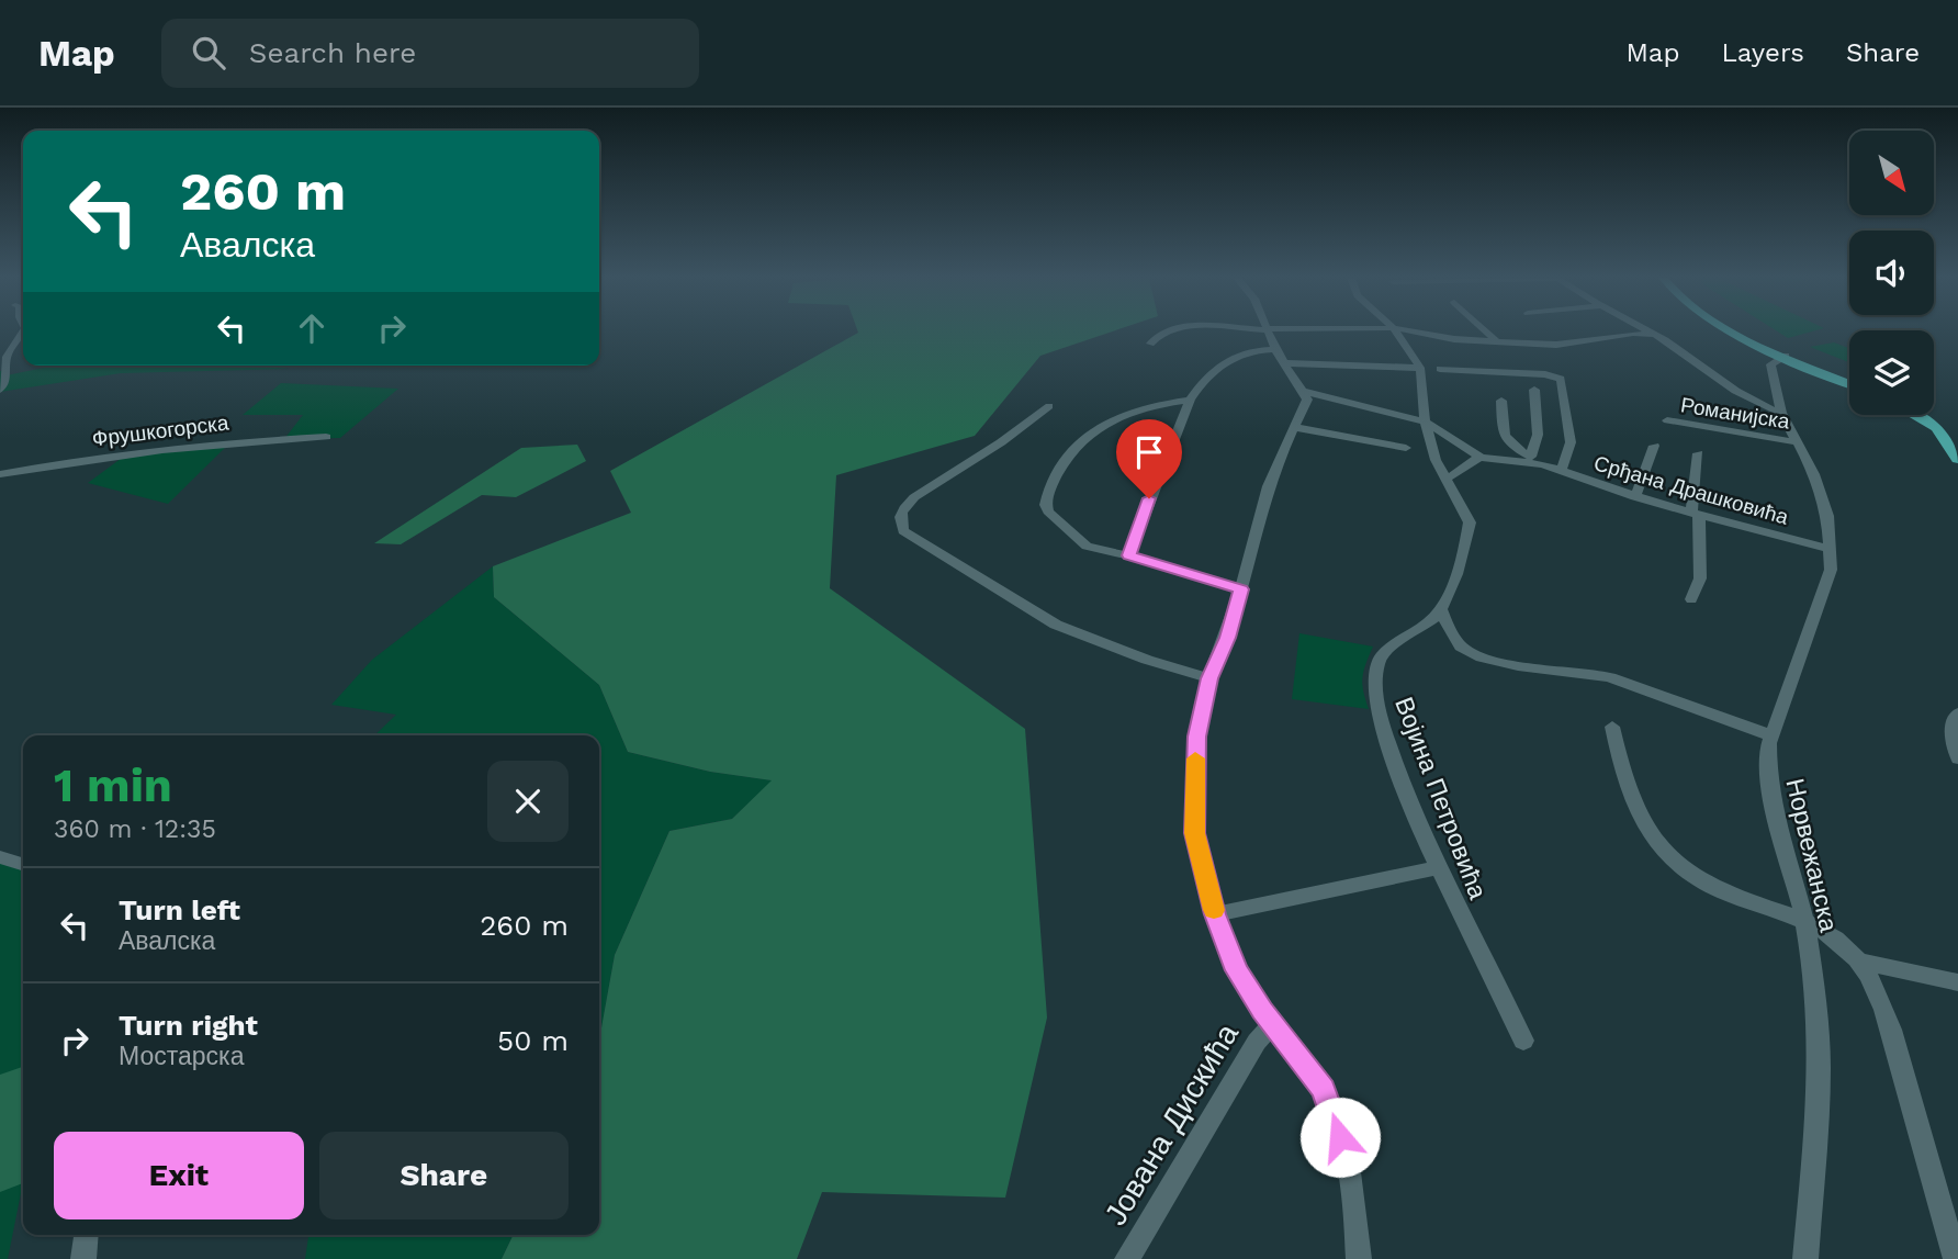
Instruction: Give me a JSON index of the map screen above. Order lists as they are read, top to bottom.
{
  "streets": {
    "street": [
      "Романијска",
      "Фрушкогорска",
      "Срђана Драшковића",
      "Војина Петровића",
      "Норвежанска",
      "Јована Дискића"
    ]
  },
  "crossings": [
    ["Романијска", "Норвежанска"],
    ["Срђана Драшковића", "Норвежанска"]
  ],
  "north": "bottom right",
  "page": {
    "header": "Map",
    "search": "Search here",
    "nav": ["Map", "Layers", "Share"],
    "turn": ["260 m", "Авалска"],
    "heading": ["1 min", "360 m · 12:35"],
    "list": [
      {
        "name": "Turn left",
        "note": "Авалска",
        "value": "260 m"
      },
      {
        "name": "Turn right",
        "note": "Мостарска",
        "value": "50 m"
      }
    ],
    "buttons": ["Exit", "Share"]
  }
}
